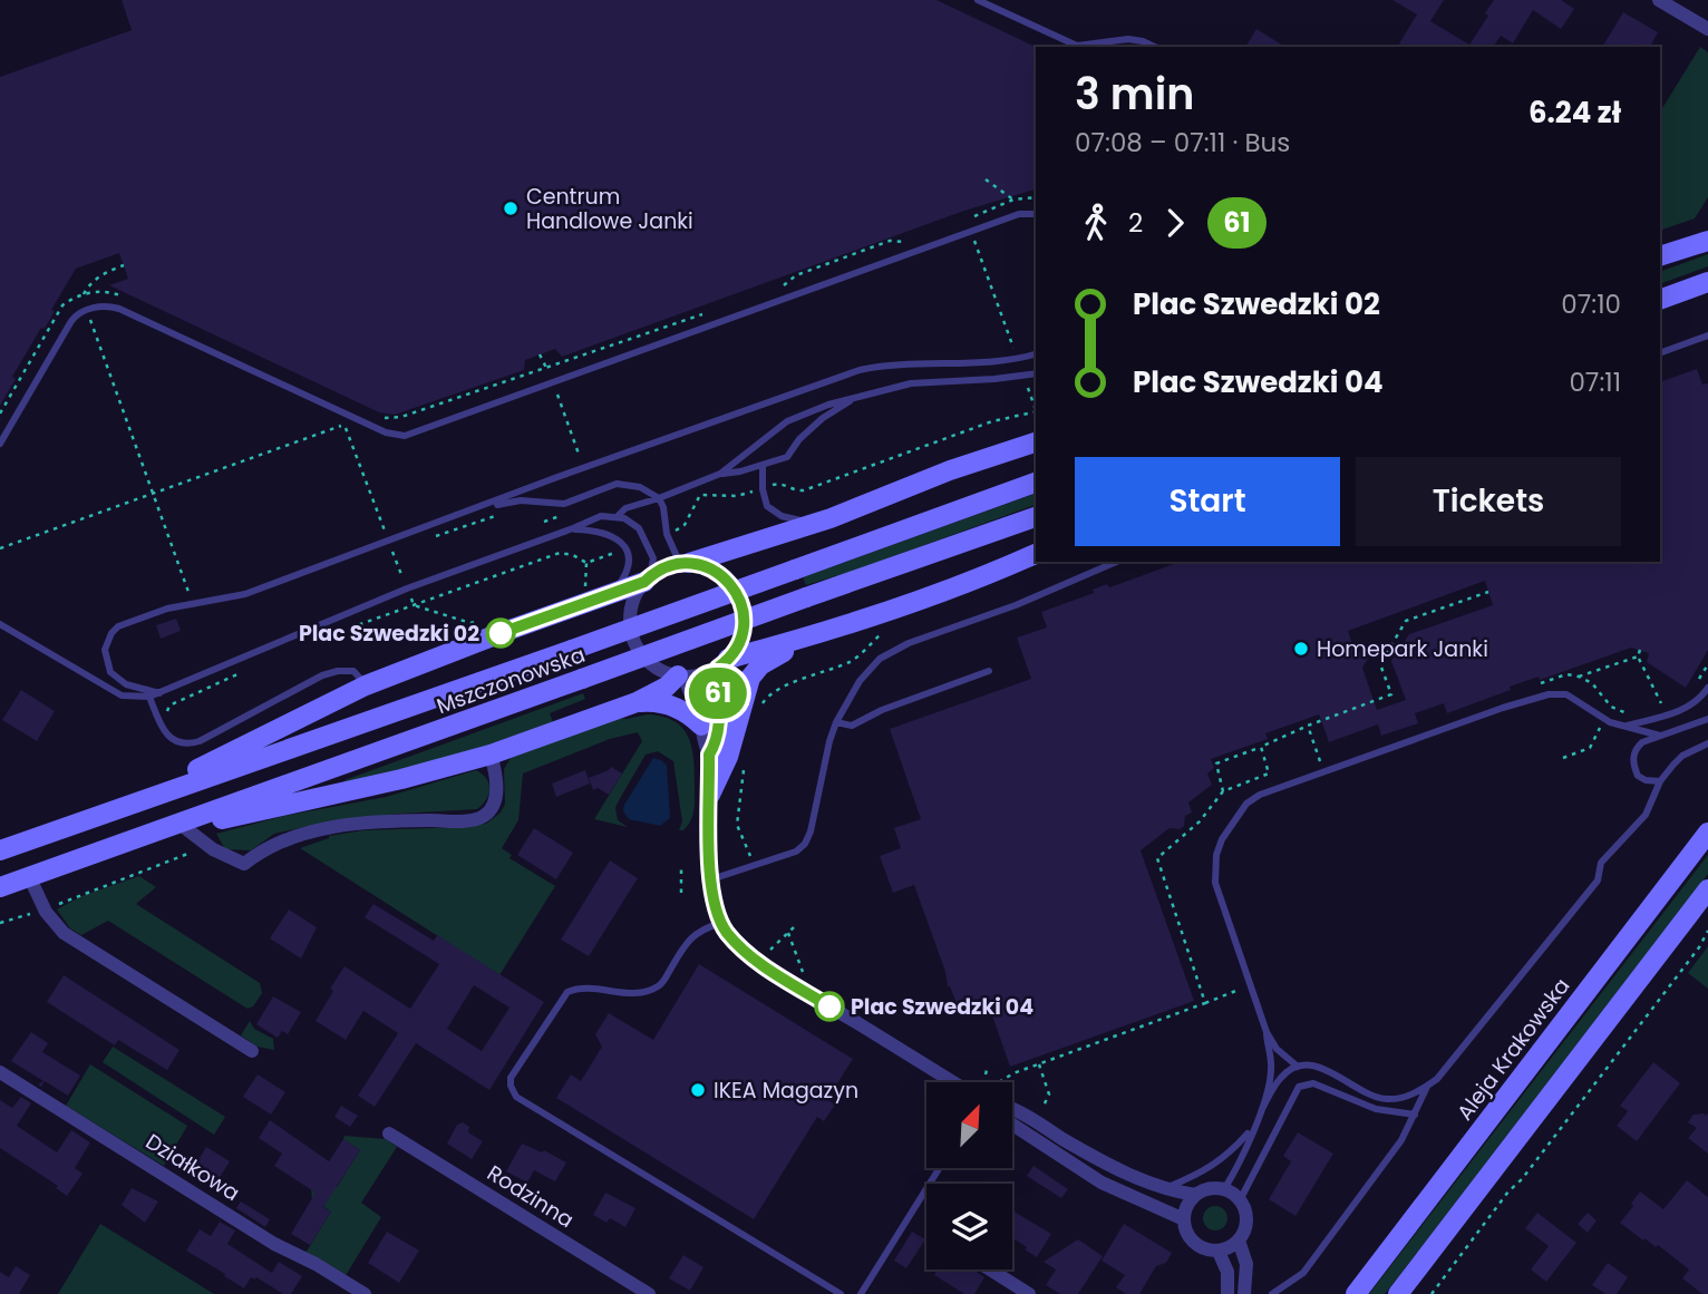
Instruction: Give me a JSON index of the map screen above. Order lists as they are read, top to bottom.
{
  "streets": {
    "main road": ["Mszczonowska", "Aleja Krakowska"],
    "street": ["Działkowa", "Rodzinna"]
  },
  "places": [
    "Centrum Handlowe Janki",
    "Plac Szwedzki 02",
    "Homepark Janki",
    "Plac Szwedzki 04",
    "IKEA Magazyn"
  ],
  "lines": ["bus line 61"],
  "north": "top right",
  "page": {
    "on_map": "61",
    "heading": ["3 min", "07:08 – 07:11 · Bus", "6.24 zł"],
    "legs": ["2", "61"],
    "list": [
      {
        "name": "Plac Szwedzki 02",
        "value": "07:10"
      },
      {
        "name": "Plac Szwedzki 04",
        "value": "07:11"
      }
    ],
    "buttons": ["Start", "Tickets"]
  }
}
